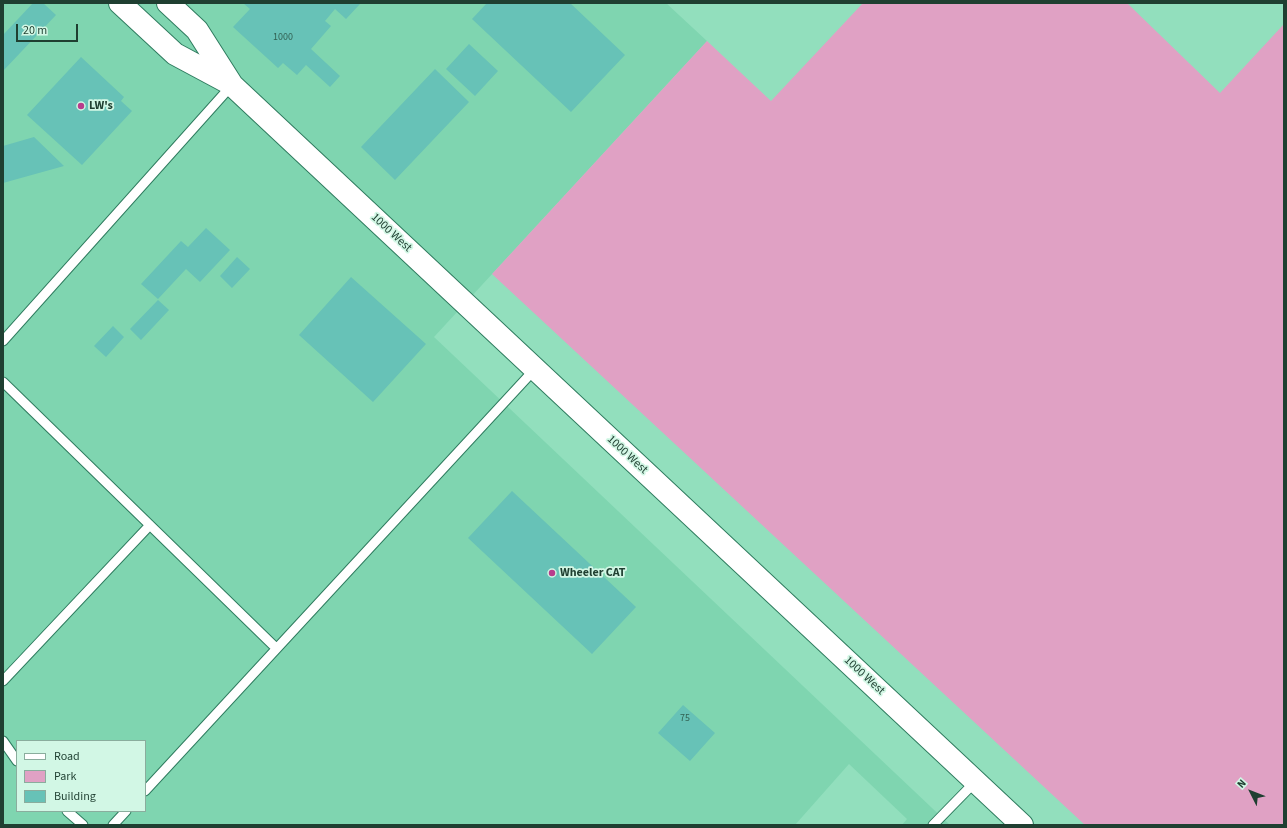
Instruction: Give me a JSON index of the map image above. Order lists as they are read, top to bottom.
{
  "streets": {
    "main road": ["1000 West"]
  },
  "places": ["LW's", "Wheeler CAT"],
  "house_numbers": ["1000", "75"],
  "legend": ["Road", "Park", "Building"],
  "scale_bar": "20 m",
  "north": "top left"
}
